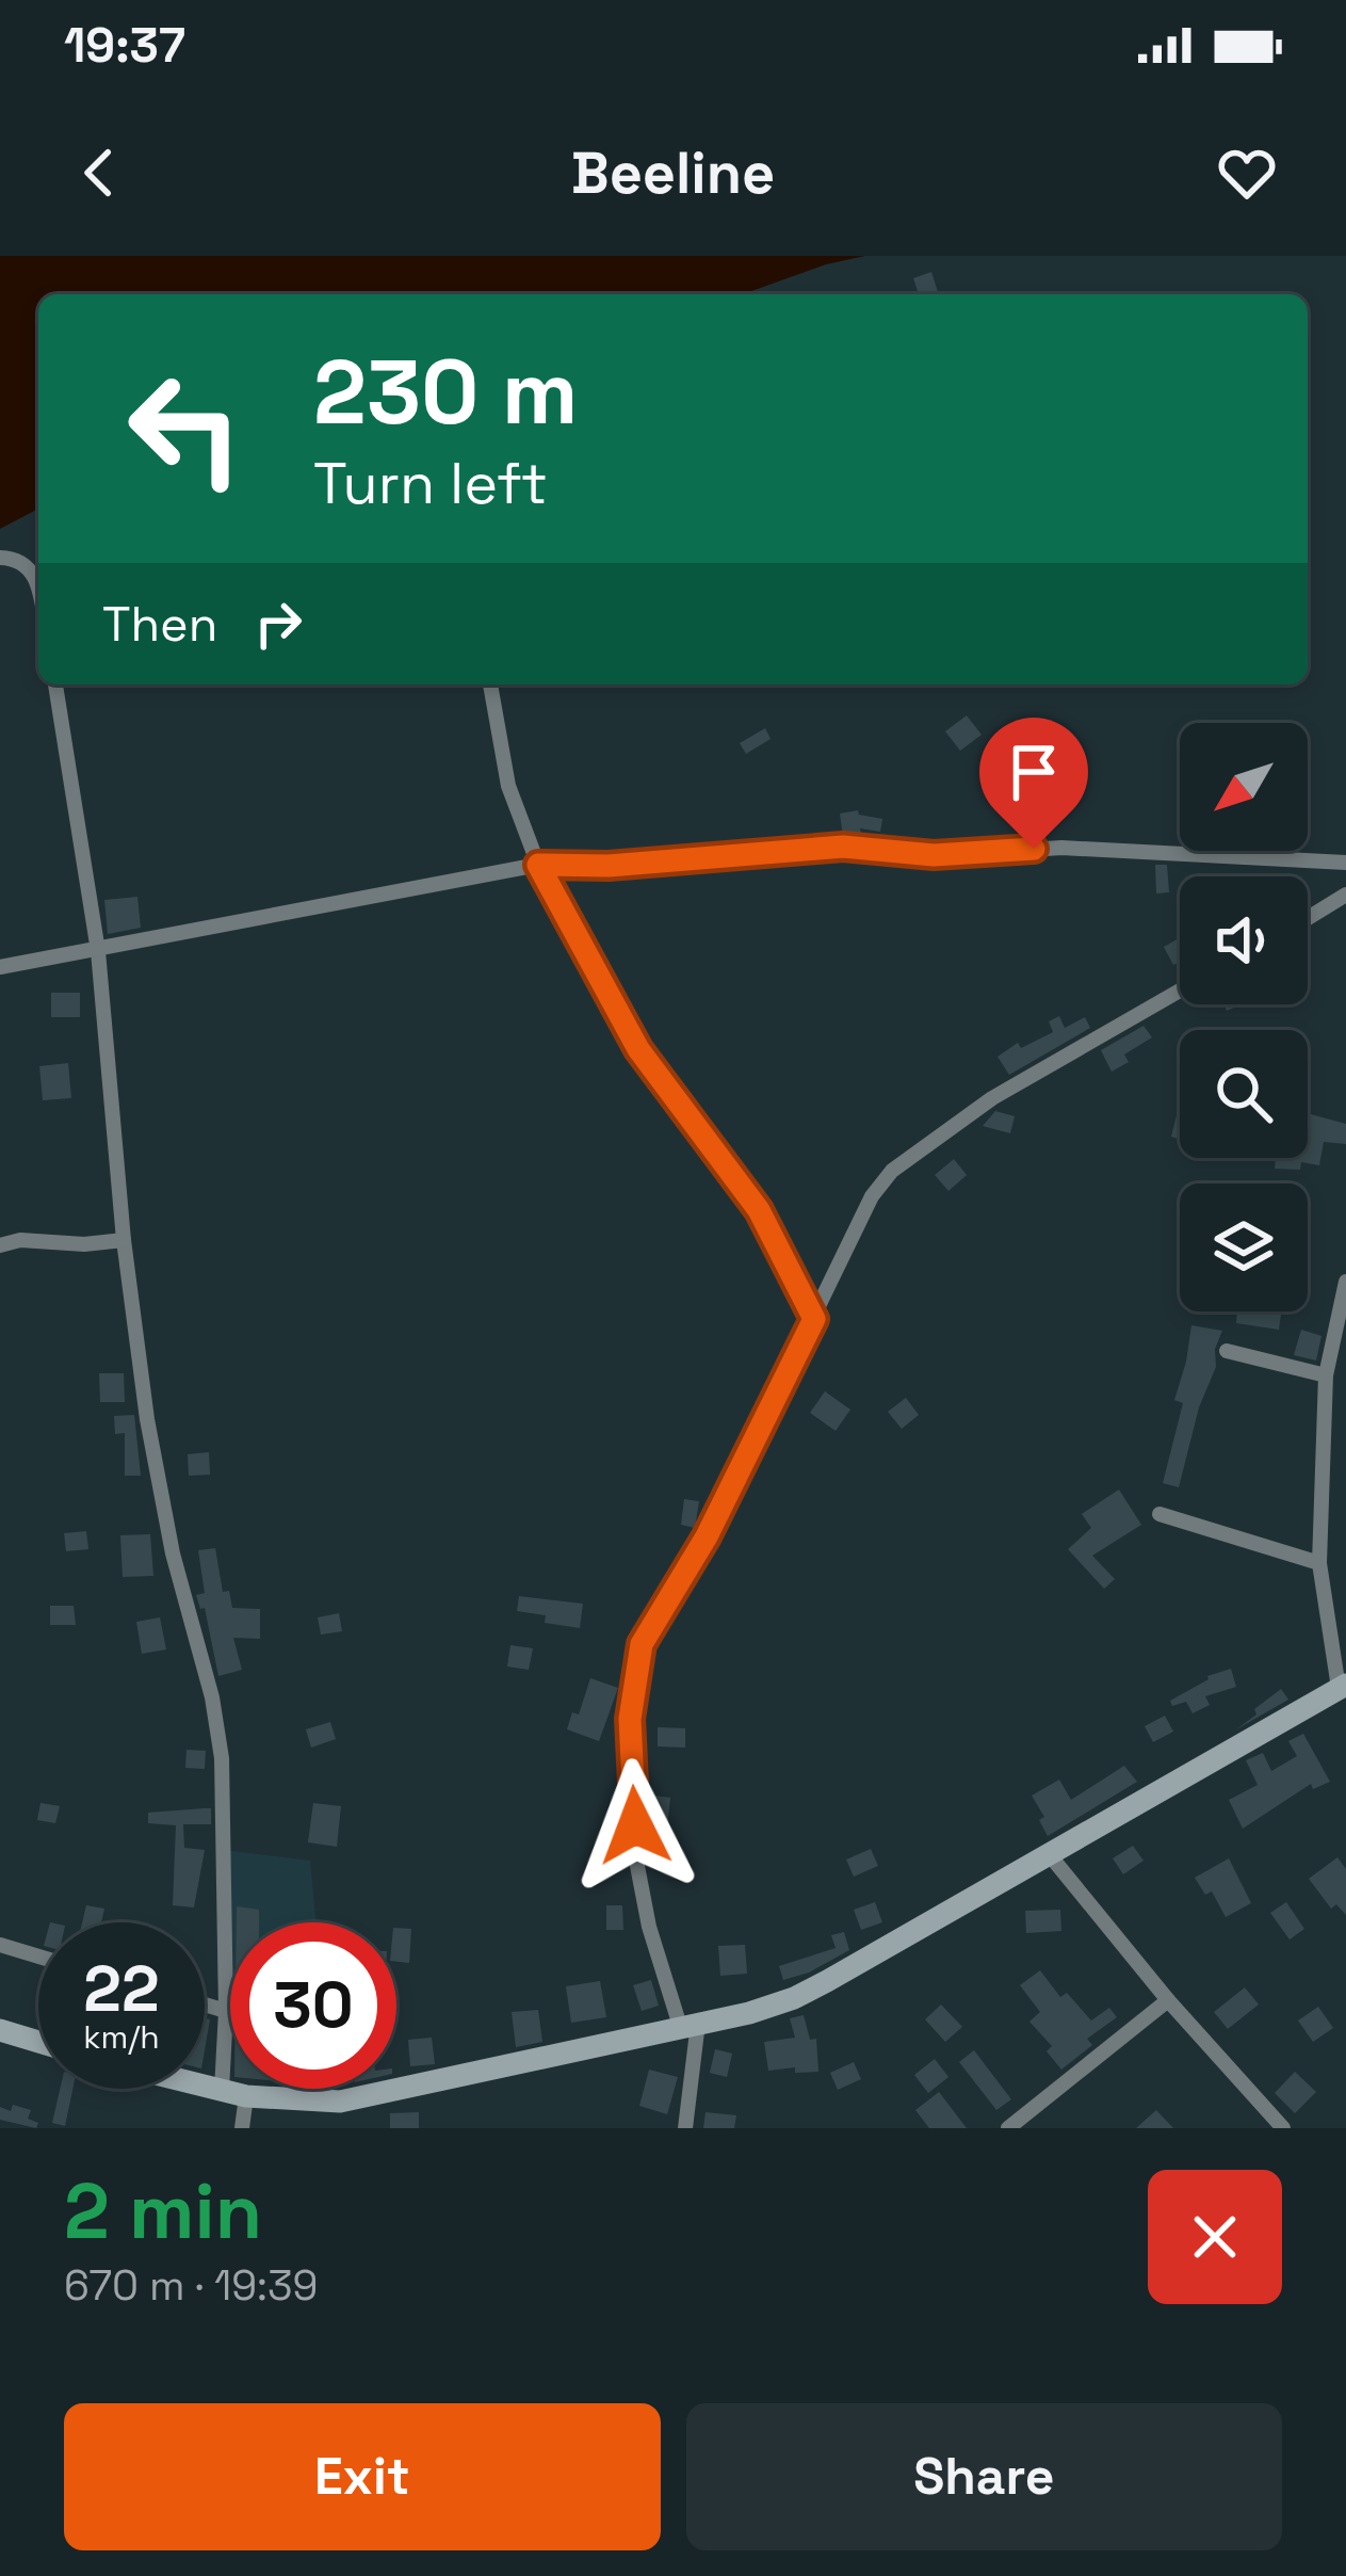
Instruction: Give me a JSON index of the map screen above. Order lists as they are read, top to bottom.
{
  "north": "bottom left",
  "page": {
    "status": "19:37",
    "header": "Beeline",
    "turn": ["230 m", "Turn left"],
    "then": "Then",
    "speed": "22 km/h",
    "limit": "30",
    "heading": ["2 min", "670 m · 19:39"],
    "buttons": ["Exit", "Share"]
  }
}
